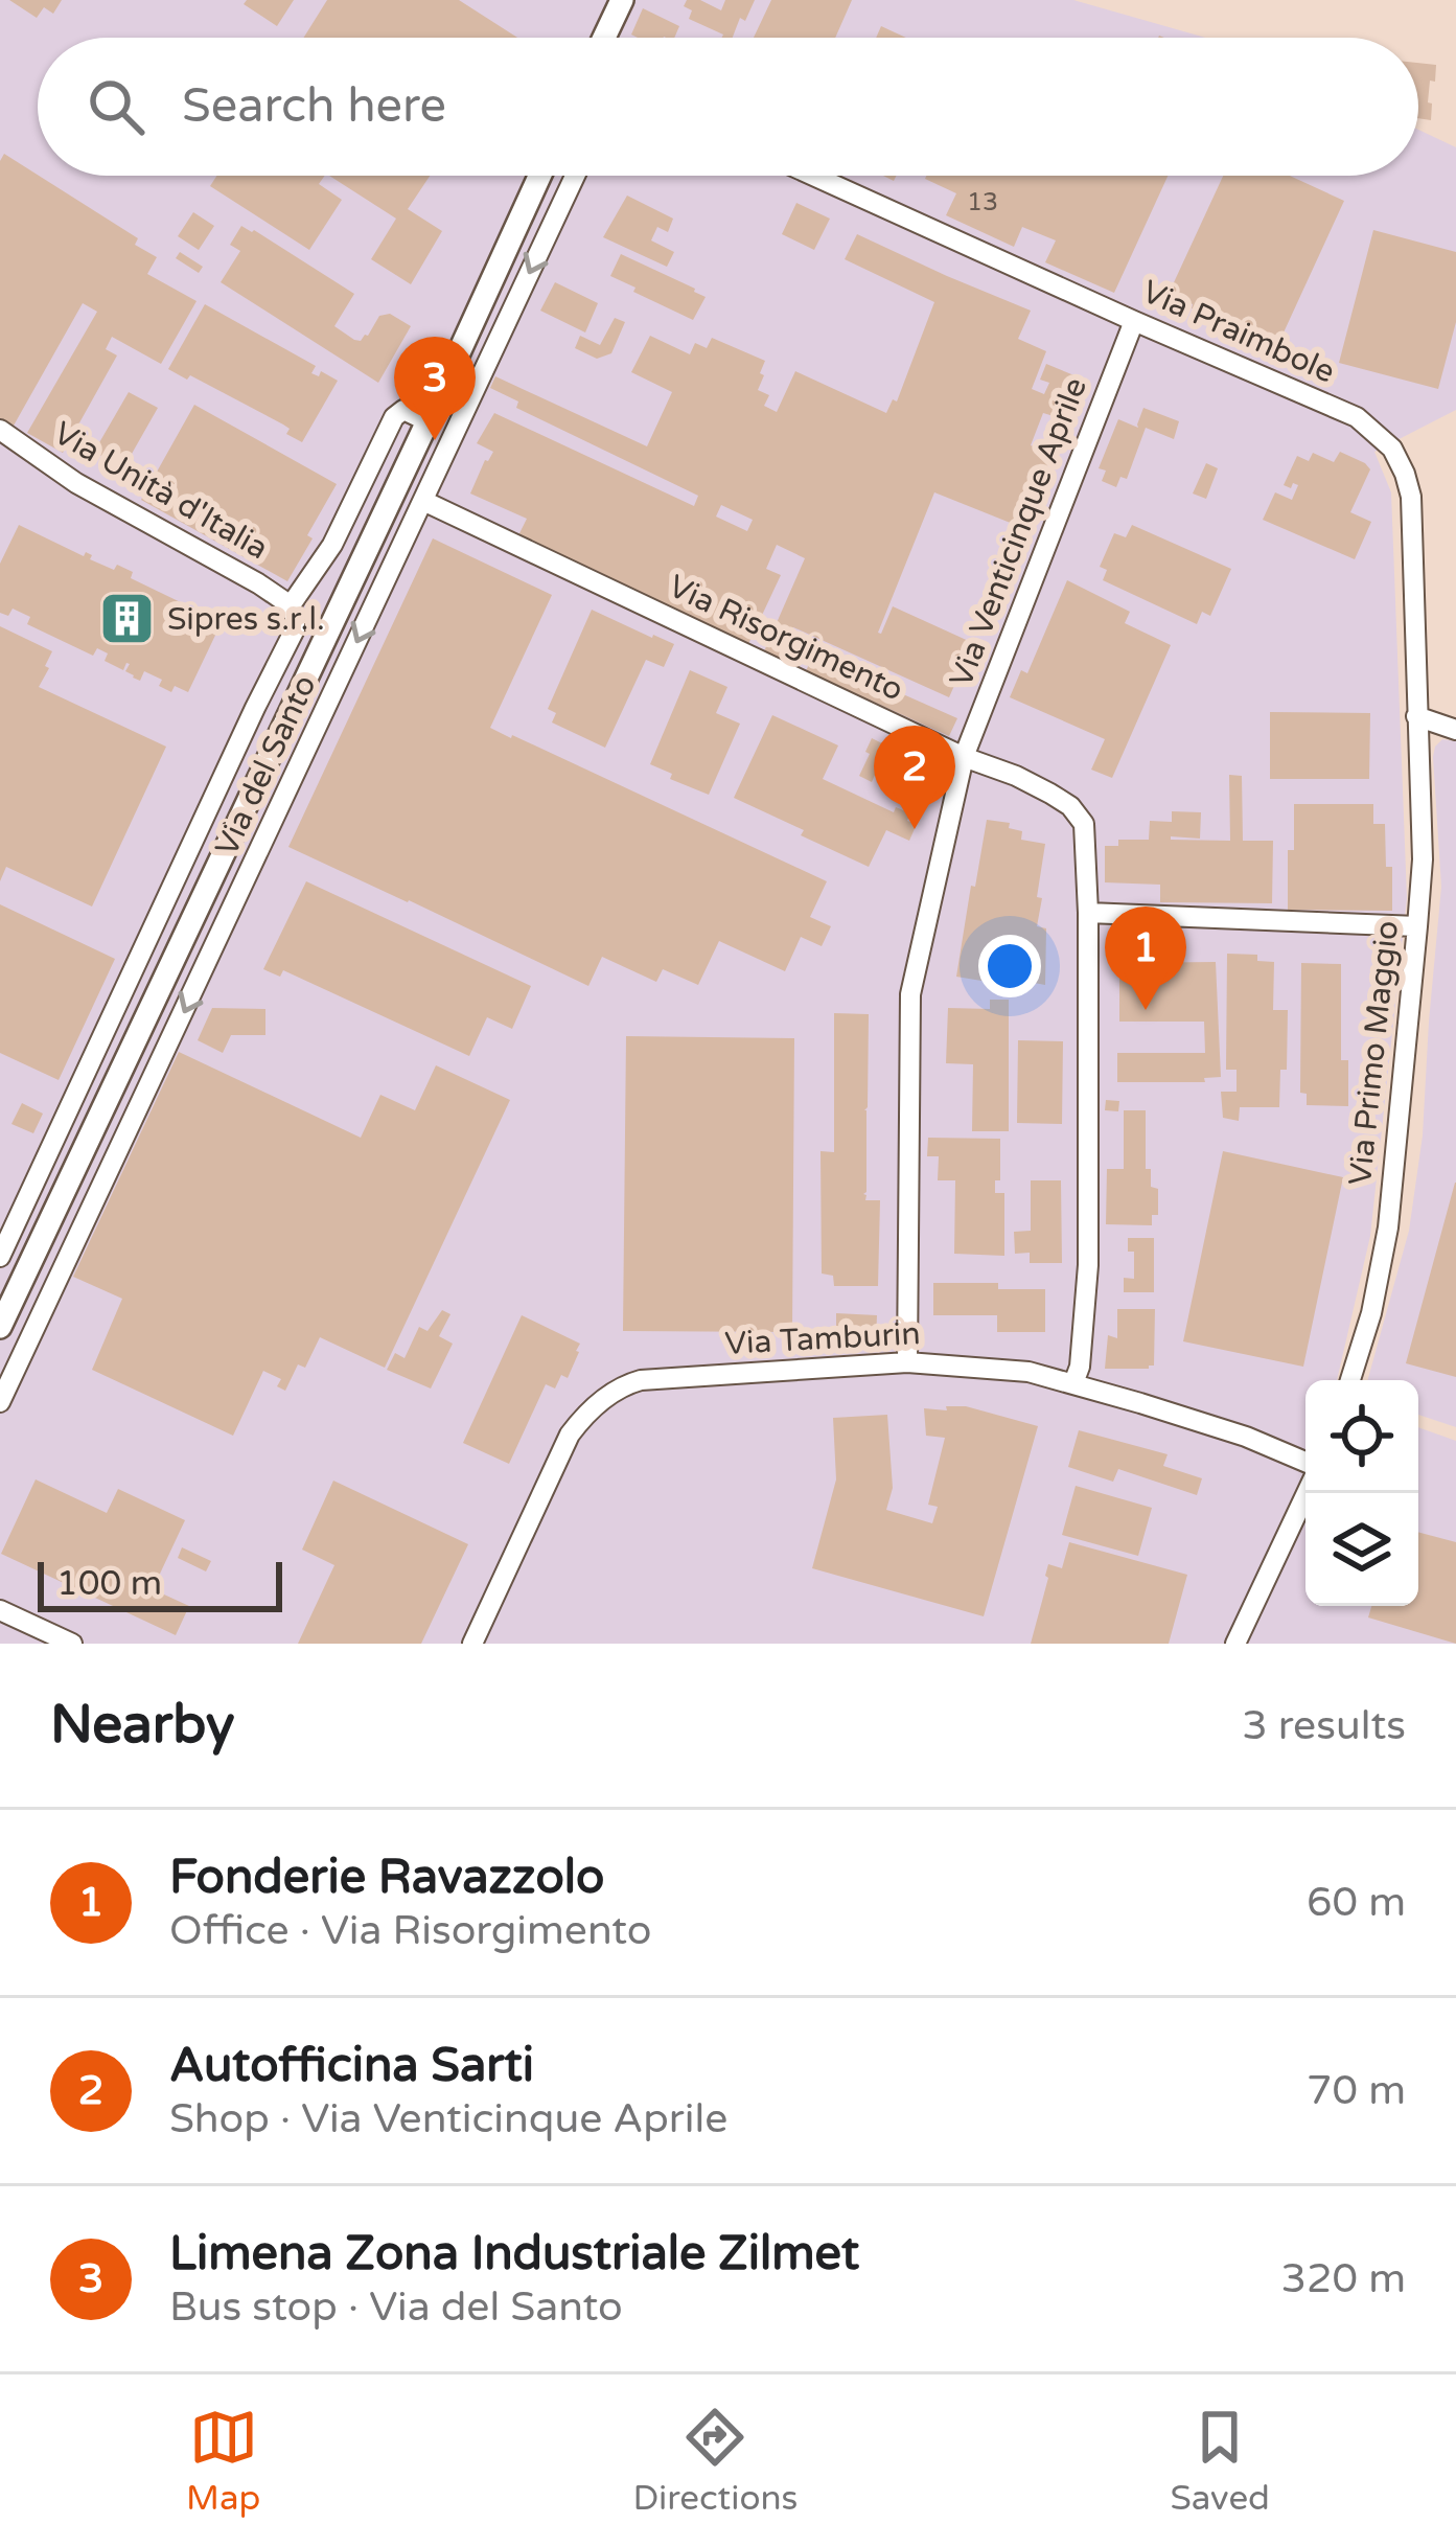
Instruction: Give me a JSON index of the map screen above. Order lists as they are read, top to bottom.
{
  "streets": {
    "street": [
      "Via Praimbole",
      "Via Unità d'Italia",
      "Via Venticinque Aprile",
      "Via Risorgimento",
      "Via del Santo",
      "Via Primo Maggio",
      "Via Tamburin"
    ]
  },
  "crossings": [
    ["Via Praimbole", "Via Venticinque Aprile"],
    ["Via Praimbole", "Via Primo Maggio"],
    ["Via Unità d'Italia", "Via del Santo"],
    ["Via Venticinque Aprile", "Via Risorgimento"],
    ["Via Venticinque Aprile", "Via Tamburin"],
    ["Via Risorgimento", "Via del Santo"],
    ["Via Risorgimento", "Via Tamburin"]
  ],
  "places": {
    "building": ["Sipres s.r.l."]
  },
  "house_numbers": ["13"],
  "scale_bar": "100 m",
  "page": {
    "search": "Search here",
    "pins": ["3", "2", "1"],
    "scale": "100 m",
    "heading": ["Nearby", "3 results"],
    "list": [
      {
        "mark": "1",
        "name": "Fonderie Ravazzolo",
        "note": "Office · Via Risorgimento",
        "value": "60 m"
      },
      {
        "mark": "2",
        "name": "Autofficina Sarti",
        "note": "Shop · Via Venticinque Aprile",
        "value": "70 m"
      },
      {
        "mark": "3",
        "name": "Limena Zona Industriale Zilmet",
        "note": "Bus stop · Via del Santo",
        "value": "320 m"
      }
    ],
    "nav": ["Map", "Directions", "Saved"]
  }
}
